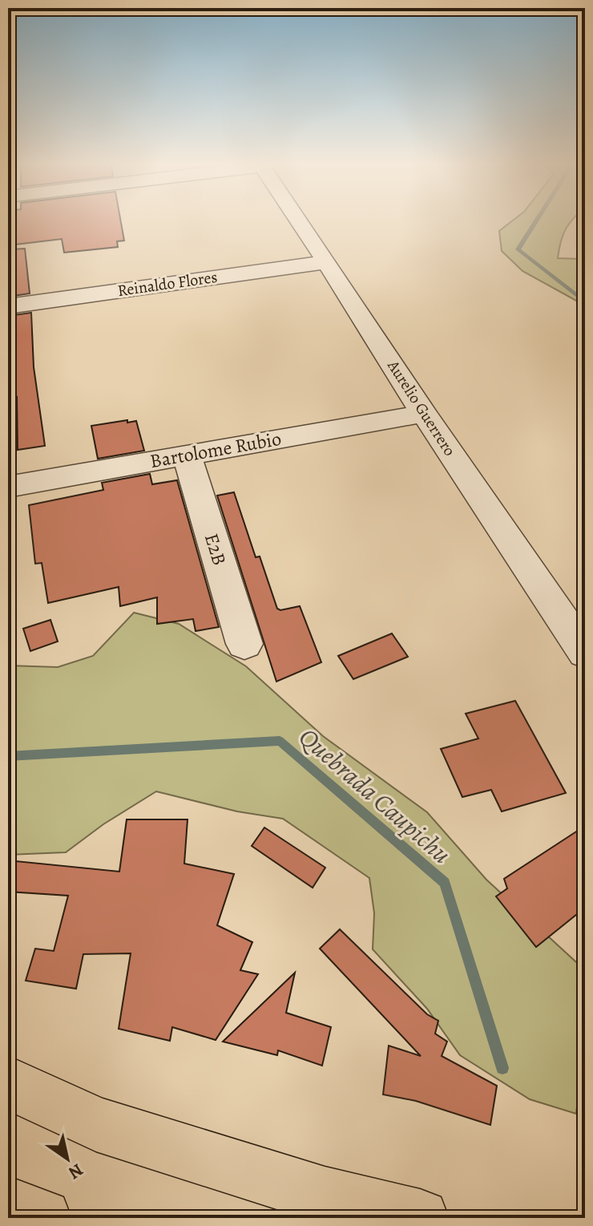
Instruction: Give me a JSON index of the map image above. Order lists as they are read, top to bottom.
{
  "streets": {
    "street": [
      "Reinaldo Flores",
      "Aurelio Guerrero",
      "Bartolome Rubio",
      "E2B"
    ]
  },
  "crossings": [
    ["Reinaldo Flores", "Aurelio Guerrero"],
    ["Aurelio Guerrero", "Bartolome Rubio"],
    ["Bartolome Rubio", "E2B"]
  ],
  "water": ["Quebrada Caupichu"],
  "north": "bottom right"
}
